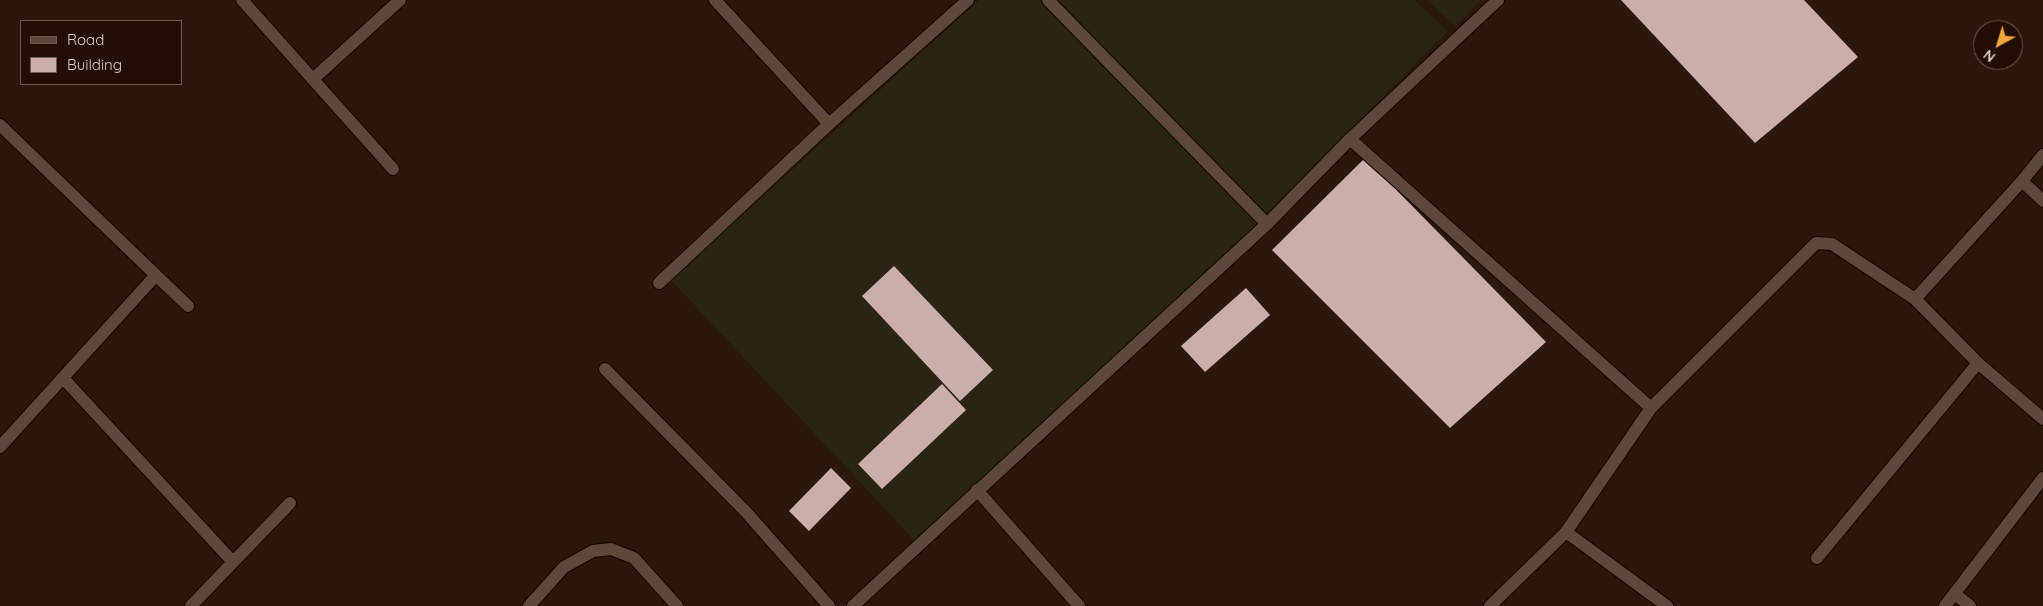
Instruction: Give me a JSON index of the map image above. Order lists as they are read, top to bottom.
{
  "legend": ["Road", "Building"],
  "north": "bottom left"
}
